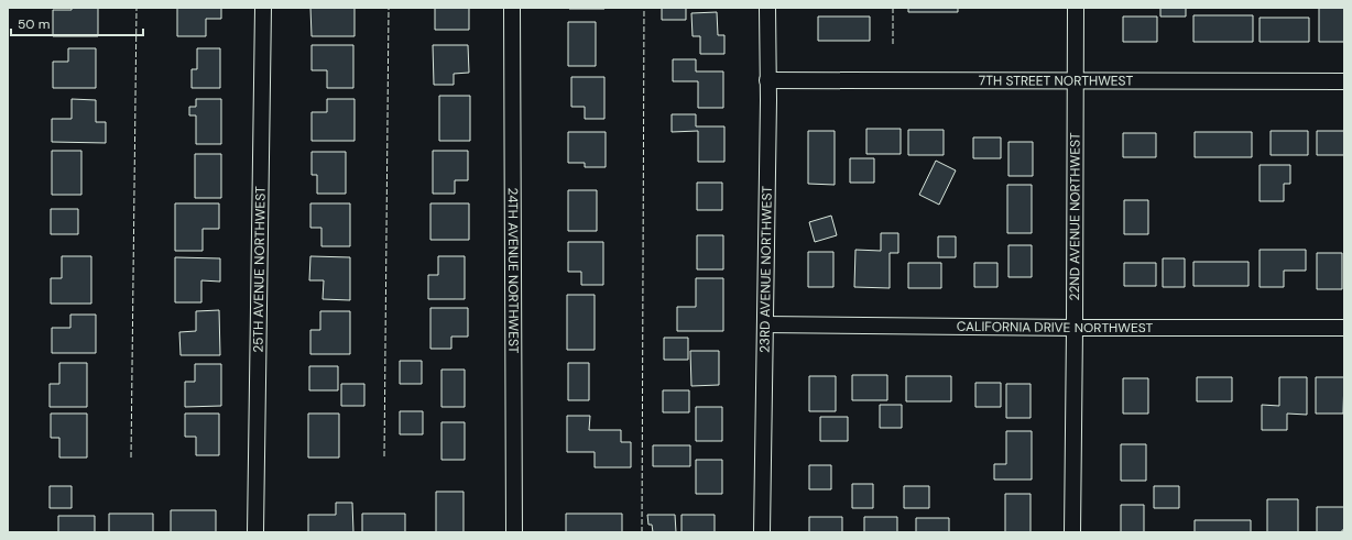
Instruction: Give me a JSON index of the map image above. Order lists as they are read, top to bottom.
{
  "streets": {
    "street": [
      "7TH STREET NORTHWEST",
      "22ND AVENUE NORTHWEST",
      "23RD AVENUE NORTHWEST",
      "25TH AVENUE NORTHWEST",
      "24TH AVENUE NORTHWEST",
      "CALIFORNIA DRIVE NORTHWEST"
    ]
  },
  "crossings": [
    ["7TH STREET NORTHWEST", "22ND AVENUE NORTHWEST"],
    ["7TH STREET NORTHWEST", "23RD AVENUE NORTHWEST"],
    ["22ND AVENUE NORTHWEST", "CALIFORNIA DRIVE NORTHWEST"],
    ["23RD AVENUE NORTHWEST", "CALIFORNIA DRIVE NORTHWEST"]
  ],
  "scale_bar": "50 m"
}
